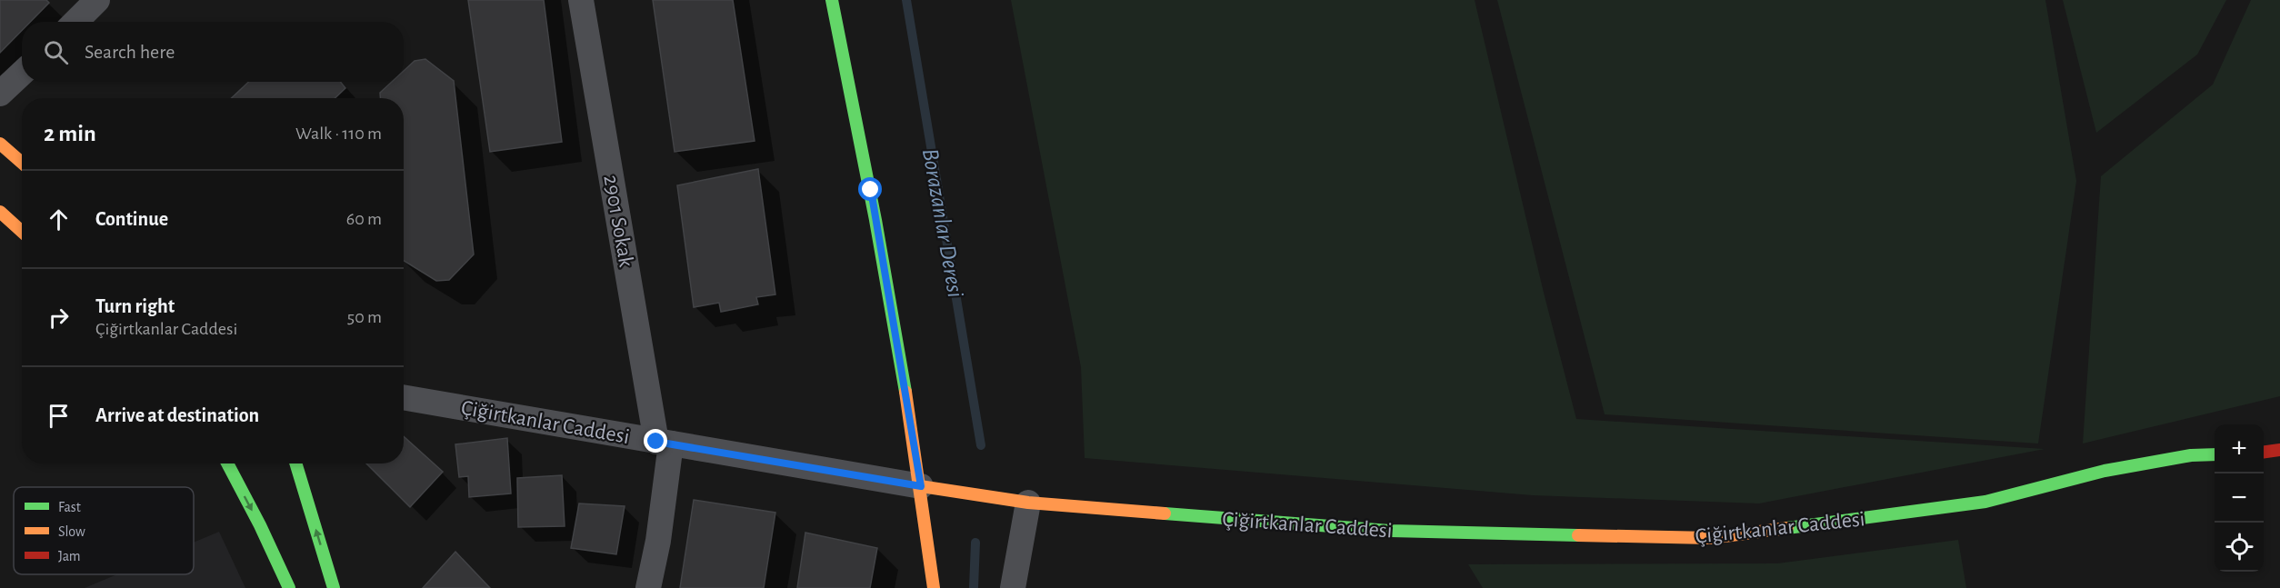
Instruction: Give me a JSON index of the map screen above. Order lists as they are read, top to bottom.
{
  "streets": {
    "street": ["2901 Sokak", "Çiğirtkanlar Caddesi"]
  },
  "crossings": [
    ["2901 Sokak", "Çiğirtkanlar Caddesi"]
  ],
  "water": ["Borazanlar Deresi"],
  "legend": ["Fast", "Slow", "Jam"],
  "page": {
    "search": "Search here",
    "heading": ["2 min", "Walk · 110 m"],
    "list": [
      ["Continue", "60 m"],
      ["Turn right", "Çiğirtkanlar Caddesi", "50 m"],
      "Arrive at destination"
    ],
    "map_buttons": ["+", "−"]
  }
}
